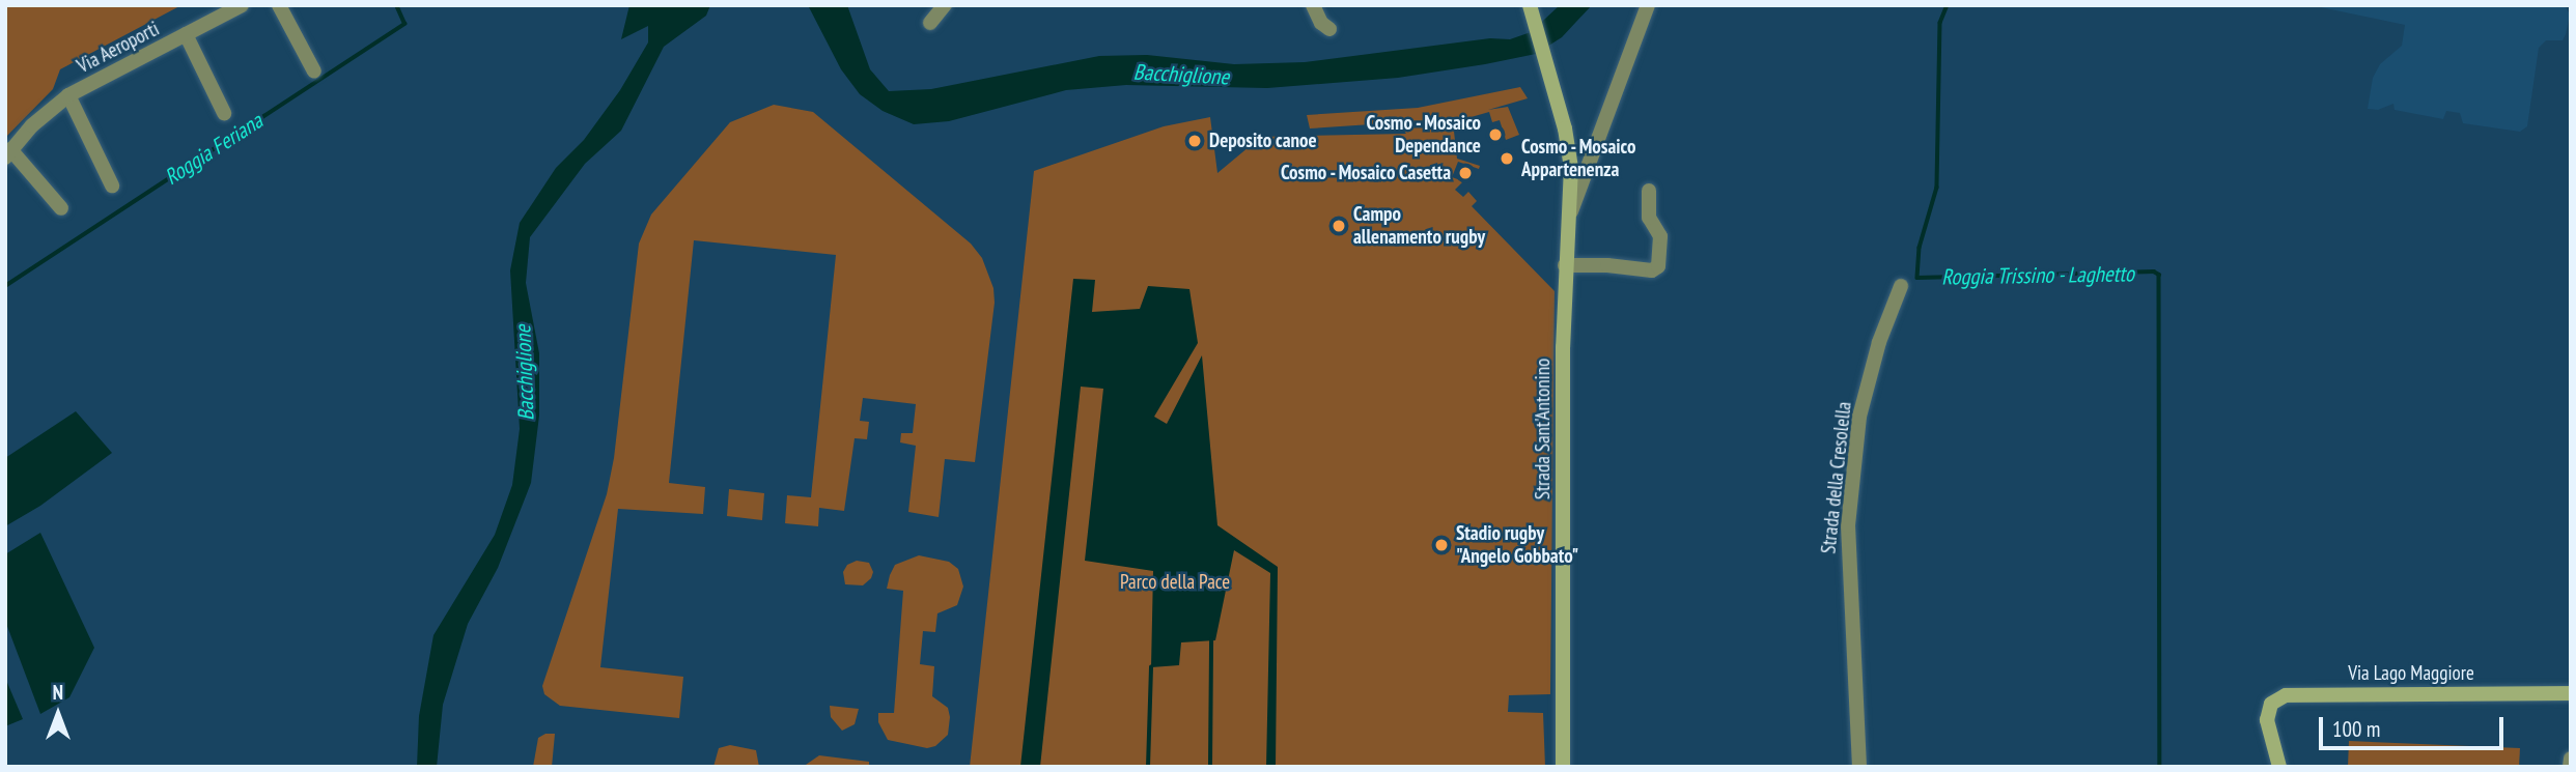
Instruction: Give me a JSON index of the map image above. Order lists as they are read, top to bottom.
{
  "streets": {
    "main road": ["Strada Sant'Antonino", "Via Lago Maggiore"],
    "street": ["Via Aeroporti", "Strada della Cresolella"]
  },
  "water": ["Bacchiglione", "Roggia Feriana", "Roggia Trissino - Laghetto"],
  "parks": ["Parco della Pace"],
  "places": [
    "Cosmo - Mosaico Dependance",
    "Deposito canoe",
    "Cosmo - Mosaico Appartenenza",
    "Cosmo - Mosaico Casetta",
    "Campo allenamento rugby",
    "Stadio rugby \"Angelo Gobbato\""
  ],
  "scale_bar": "100 m",
  "north": "top"
}
